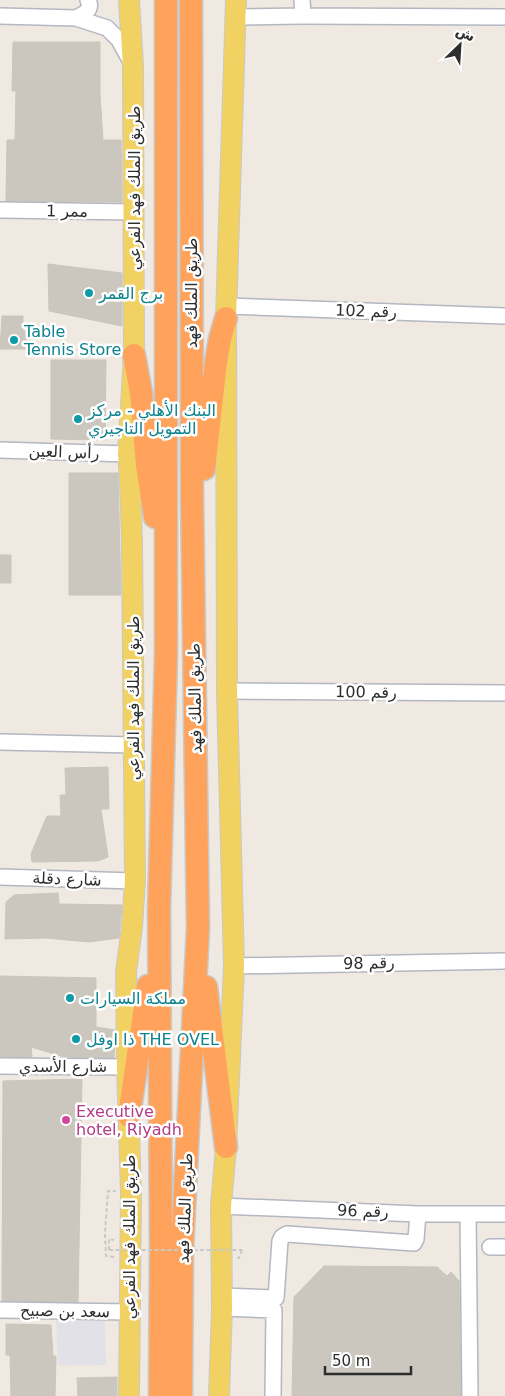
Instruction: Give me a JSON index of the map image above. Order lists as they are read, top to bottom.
{
  "streets": {
    "highway": ["طريق الملك فهد"],
    "main road": ["طريق الملك فهد الفرعي"],
    "street": [
      "ممر 1",
      "رقم 102",
      "رأس العين",
      "رقم 100",
      "شارع دقلة",
      "رقم 98",
      "شارع الأسدي",
      "رقم 96",
      "سعد بن صبيح"
    ]
  },
  "crossings": [
    ["طريق الملك فهد الفرعي", "ممر 1"],
    ["طريق الملك فهد الفرعي", "رأس العين"],
    ["طريق الملك فهد الفرعي", "شارع دقلة"],
    ["طريق الملك فهد الفرعي", "شارع الأسدي"],
    ["طريق الملك فهد الفرعي", "سعد بن صبيح"]
  ],
  "places": [
    "برج القمر",
    "Table Tennis Store",
    "البنك الأهلي - مركز التمويل التاجيري",
    "مملكة السيارات",
    "ذا اوفل THE OVEL",
    "Executive hotel, Riyadh"
  ],
  "scale_bar": "50 m",
  "north": "top right"
}
